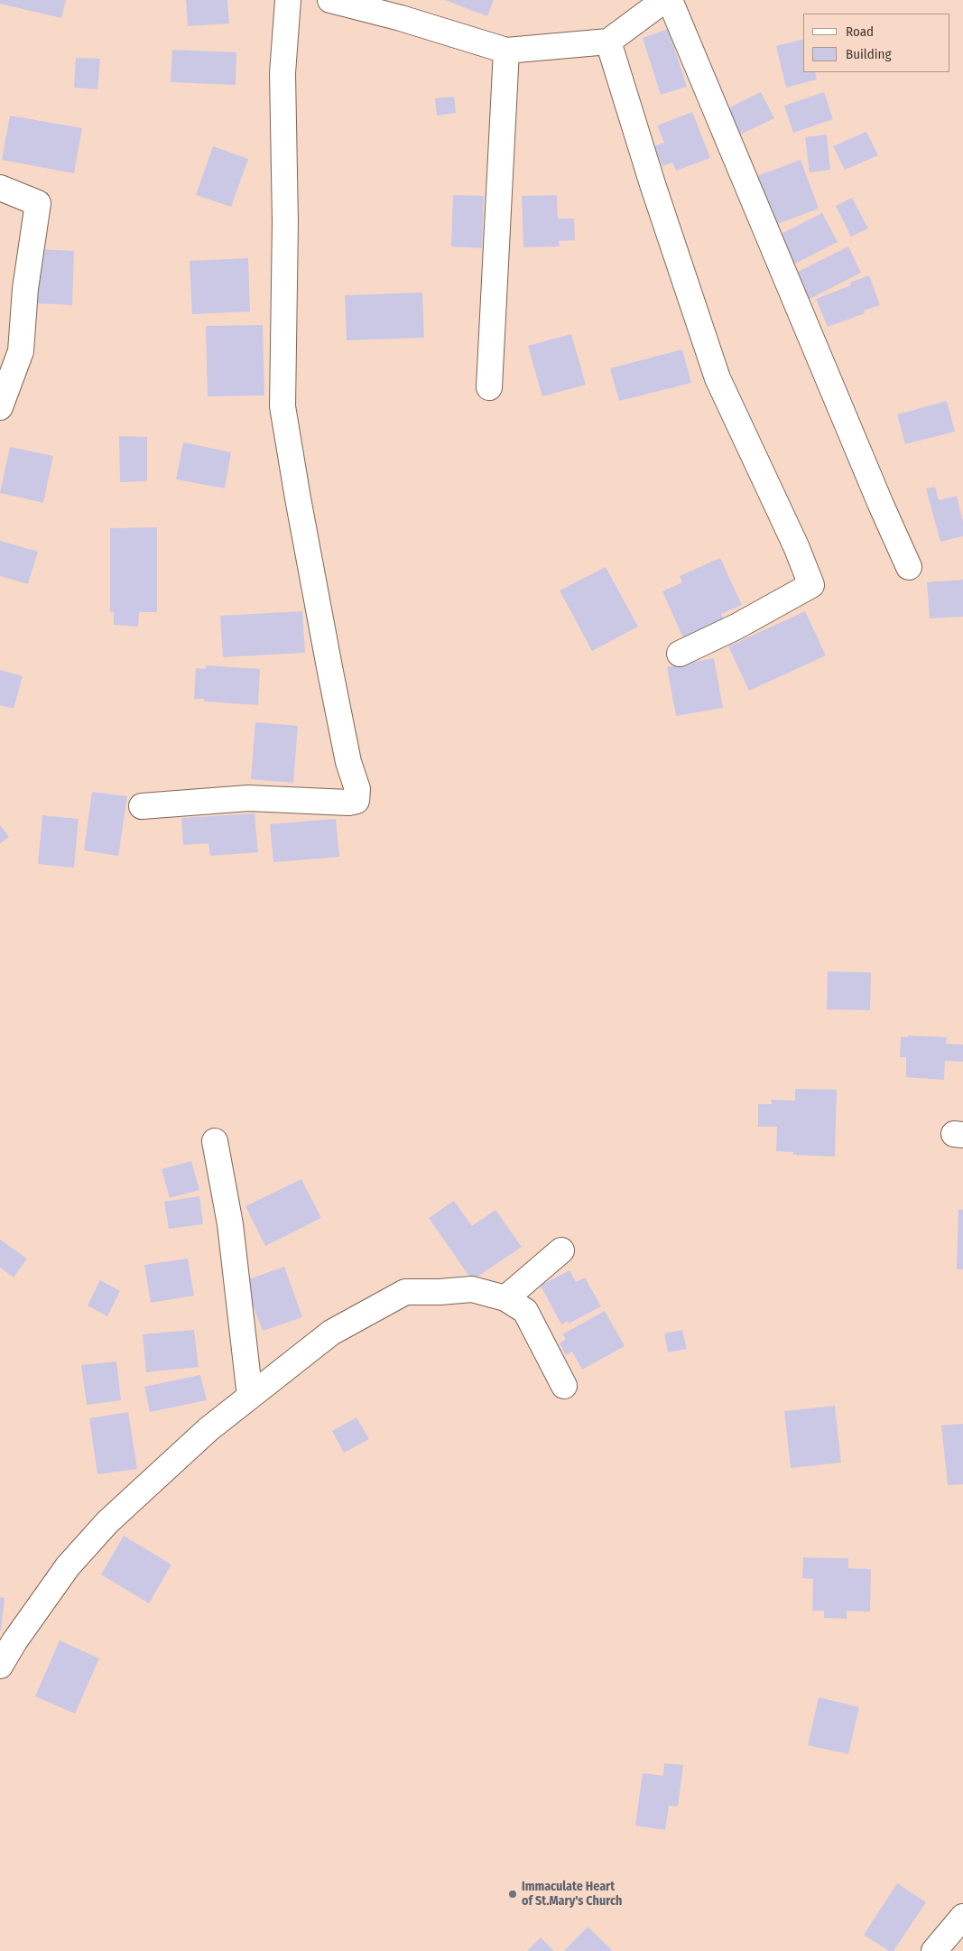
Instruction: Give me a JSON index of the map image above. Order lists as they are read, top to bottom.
{
  "places": ["Immaculate Heart of St.Mary's Church"],
  "legend": ["Road", "Building"]
}
